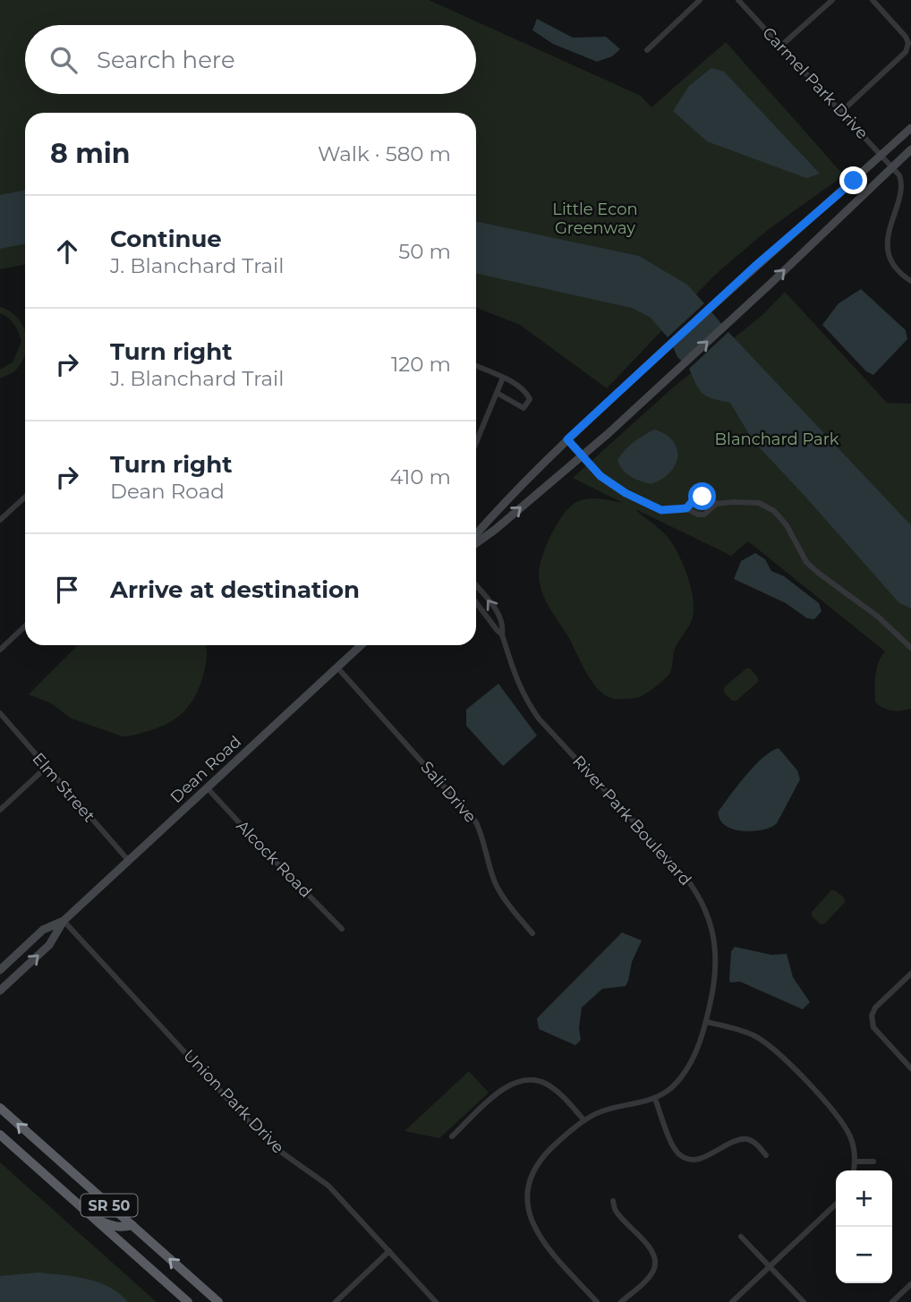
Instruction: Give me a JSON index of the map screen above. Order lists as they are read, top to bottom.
{
  "streets": {
    "highway": ["SR 50"],
    "main road": ["Dean Road"],
    "street": [
      "Carmel Park Drive",
      "Elm Street",
      "Sali Drive",
      "River Park Boulevard",
      "Alcock Road",
      "Union Park Drive"
    ]
  },
  "crossings": [
    ["Dean Road", "Elm Street"],
    ["Dean Road", "Sali Drive"],
    ["Dean Road", "Alcock Road"],
    ["Dean Road", "Union Park Drive"]
  ],
  "parks": ["Little Econ Greenway", "Blanchard Park"],
  "page": {
    "search": "Search here",
    "heading": ["8 min", "Walk · 580 m"],
    "list": [
      ["Continue", "J. Blanchard Trail", "50 m"],
      ["Turn right", "J. Blanchard Trail", "120 m"],
      ["Turn right", "Dean Road", "410 m"],
      "Arrive at destination"
    ],
    "map_buttons": ["+", "−"]
  }
}
